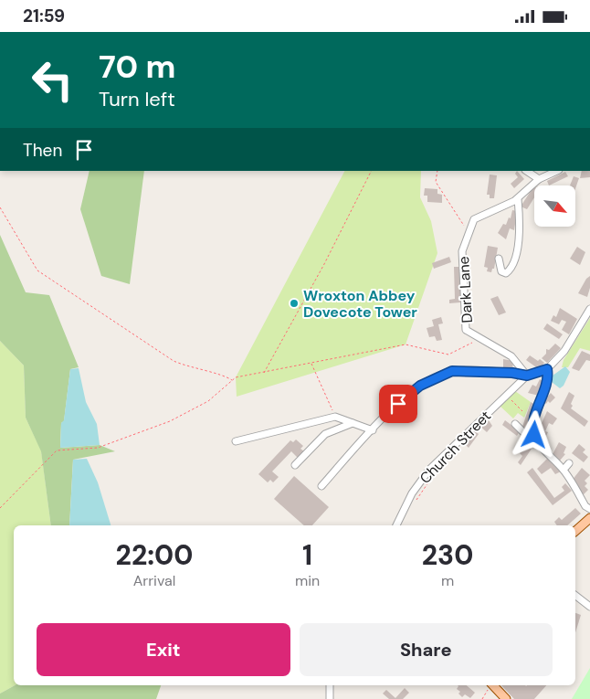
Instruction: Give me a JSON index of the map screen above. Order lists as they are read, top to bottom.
{
  "streets": {
    "street": ["Dark Lane", "Church Street"]
  },
  "crossings": [
    ["Dark Lane", "Church Street"]
  ],
  "places": ["Wroxton Abbey Dovecote Tower"],
  "north": "bottom right",
  "page": {
    "status": "21:59",
    "turn": ["70 m", "Turn left"],
    "then": "Then",
    "eta": [
      "22:00",
      "Arrival",
      "1",
      "min",
      "230",
      "m"
    ],
    "buttons": ["Exit", "Share"]
  }
}
